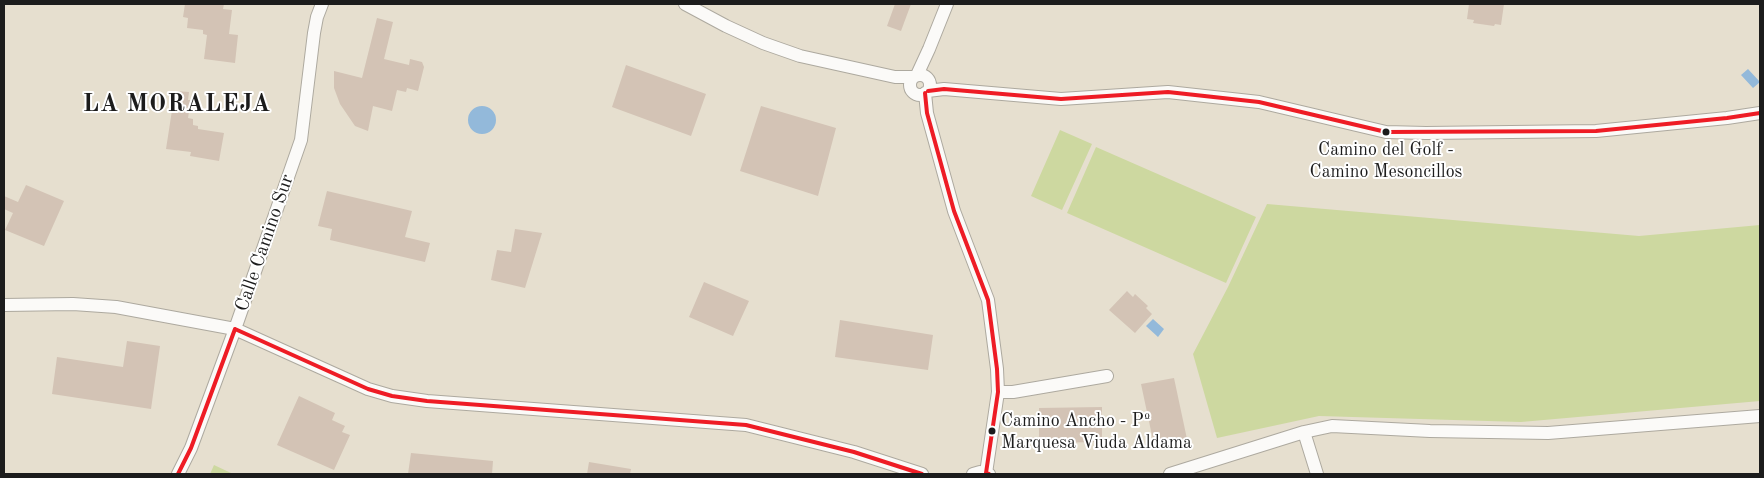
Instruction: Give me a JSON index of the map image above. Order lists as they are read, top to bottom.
{
  "streets": {
    "street": ["Calle Camino Sur"]
  },
  "districts": ["LA MORALEJA"],
  "places": ["Camino del Golf - Camino Mesoncillos", "Camino Ancho - Pº Marquesa Viuda Aldama"]
}
